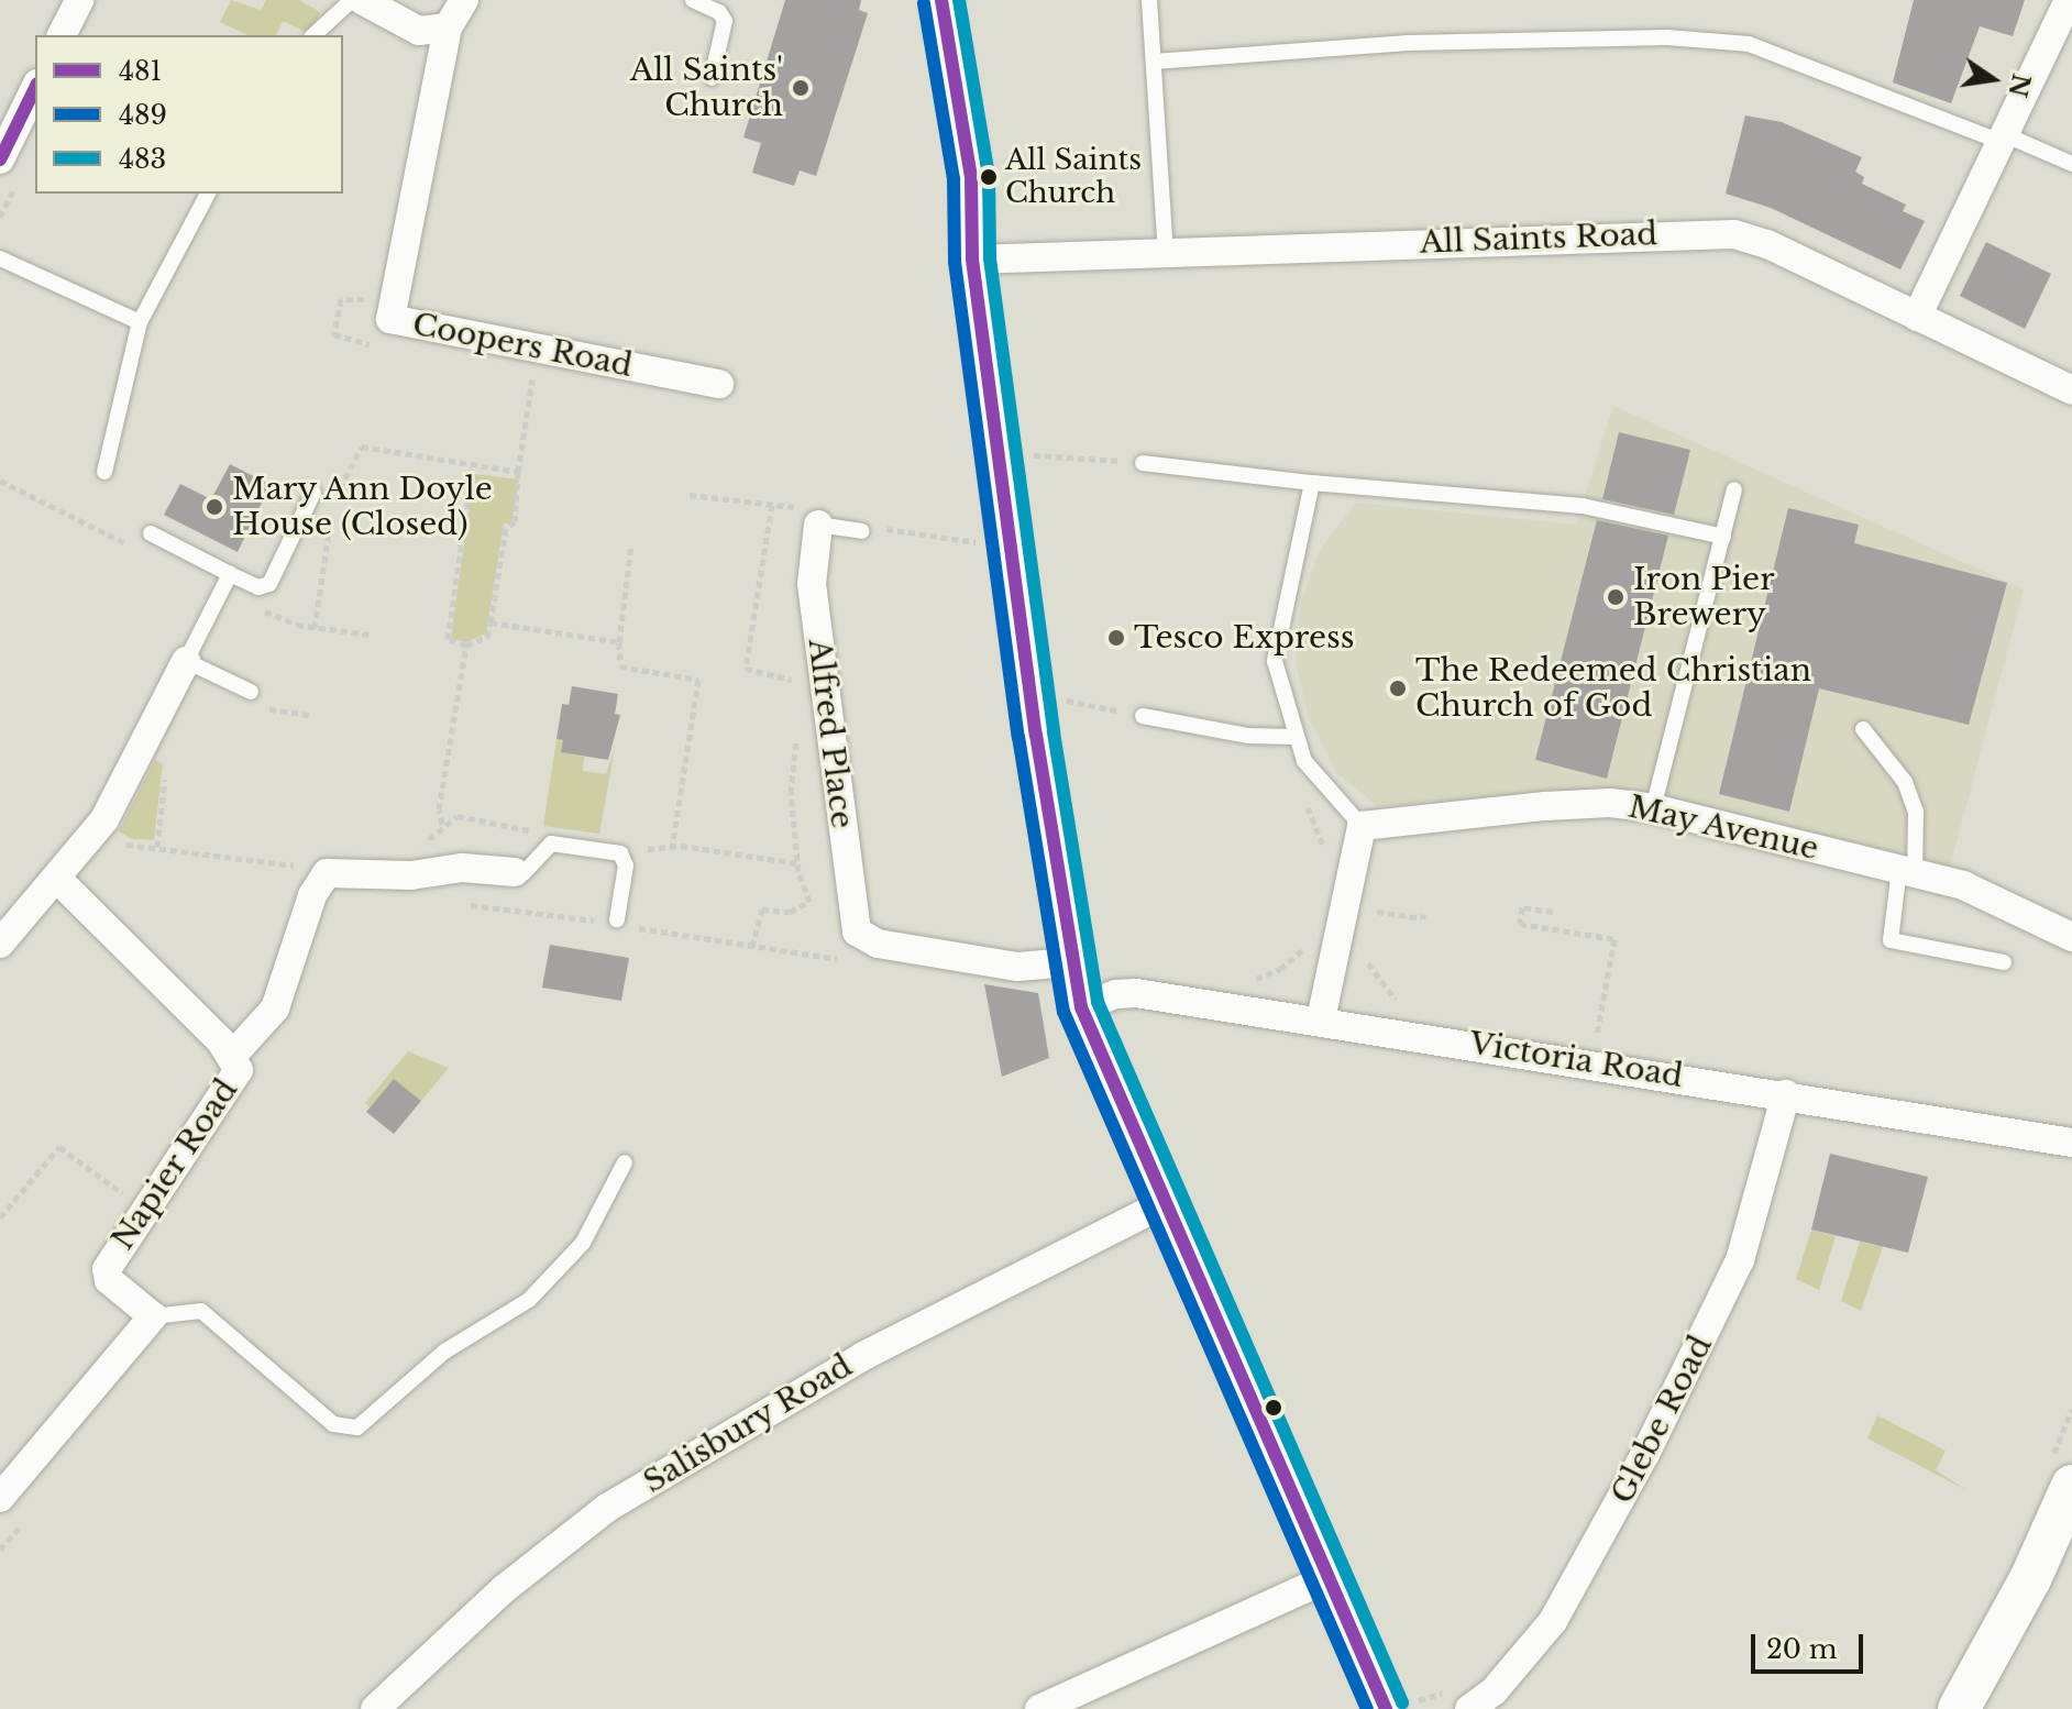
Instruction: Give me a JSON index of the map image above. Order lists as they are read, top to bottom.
{
  "streets": {
    "street": [
      "All Saints Road",
      "Coopers Road",
      "Alfred Place",
      "May Avenue",
      "Victoria Road",
      "Napier Road",
      "Glebe Road",
      "Salisbury Road"
    ]
  },
  "crossings": [
    ["Victoria Road", "Glebe Road"]
  ],
  "places": [
    "All Saints' Church",
    "All Saints Church",
    "Mary Ann Doyle House (Closed)",
    "Iron Pier Brewery",
    "Tesco Express",
    "The Redeemed Christian Church of God"
  ],
  "lines": ["transit line 481", "transit line 483", "transit line 489"],
  "legend": ["481", "489", "483"],
  "scale_bar": "20 m",
  "north": "right"
}
